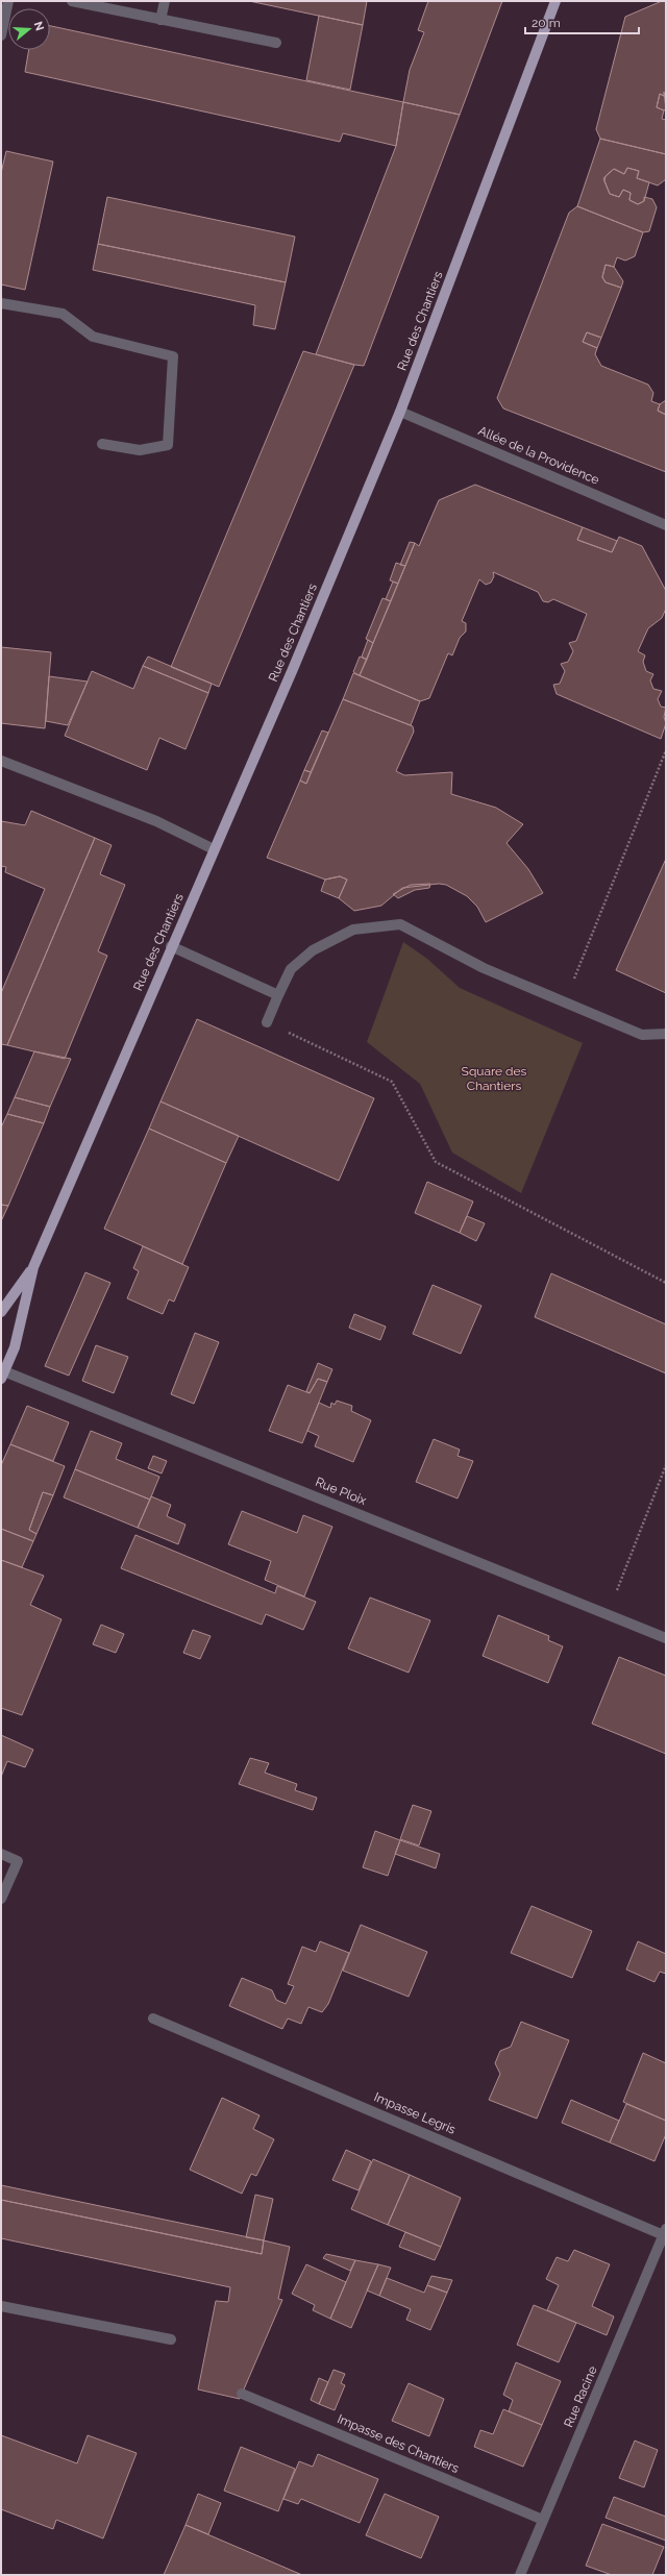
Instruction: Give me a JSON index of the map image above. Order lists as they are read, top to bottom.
{
  "streets": {
    "main road": ["Rue des Chantiers"],
    "street": [
      "Allée de la Providence",
      "Rue Ploix",
      "Impasse Legris",
      "Rue Racine",
      "Impasse des Chantiers"
    ]
  },
  "crossings": [
    ["Rue des Chantiers", "Allée de la Providence"],
    ["Rue des Chantiers", "Rue Ploix"],
    ["Impasse Legris", "Rue Racine"],
    ["Rue Racine", "Impasse des Chantiers"]
  ],
  "parks": ["Square des Chantiers"],
  "scale_bar": "20 m",
  "north": "right"
}
